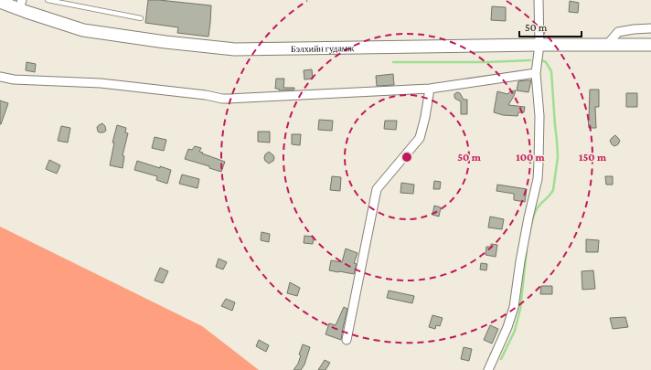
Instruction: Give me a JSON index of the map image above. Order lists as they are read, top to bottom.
{
  "streets": {
    "main road": ["Бэлхийн гудамж"]
  },
  "scale_bar": "50 m",
  "rings": ["50 m", "100 m", "150 m"]
}
